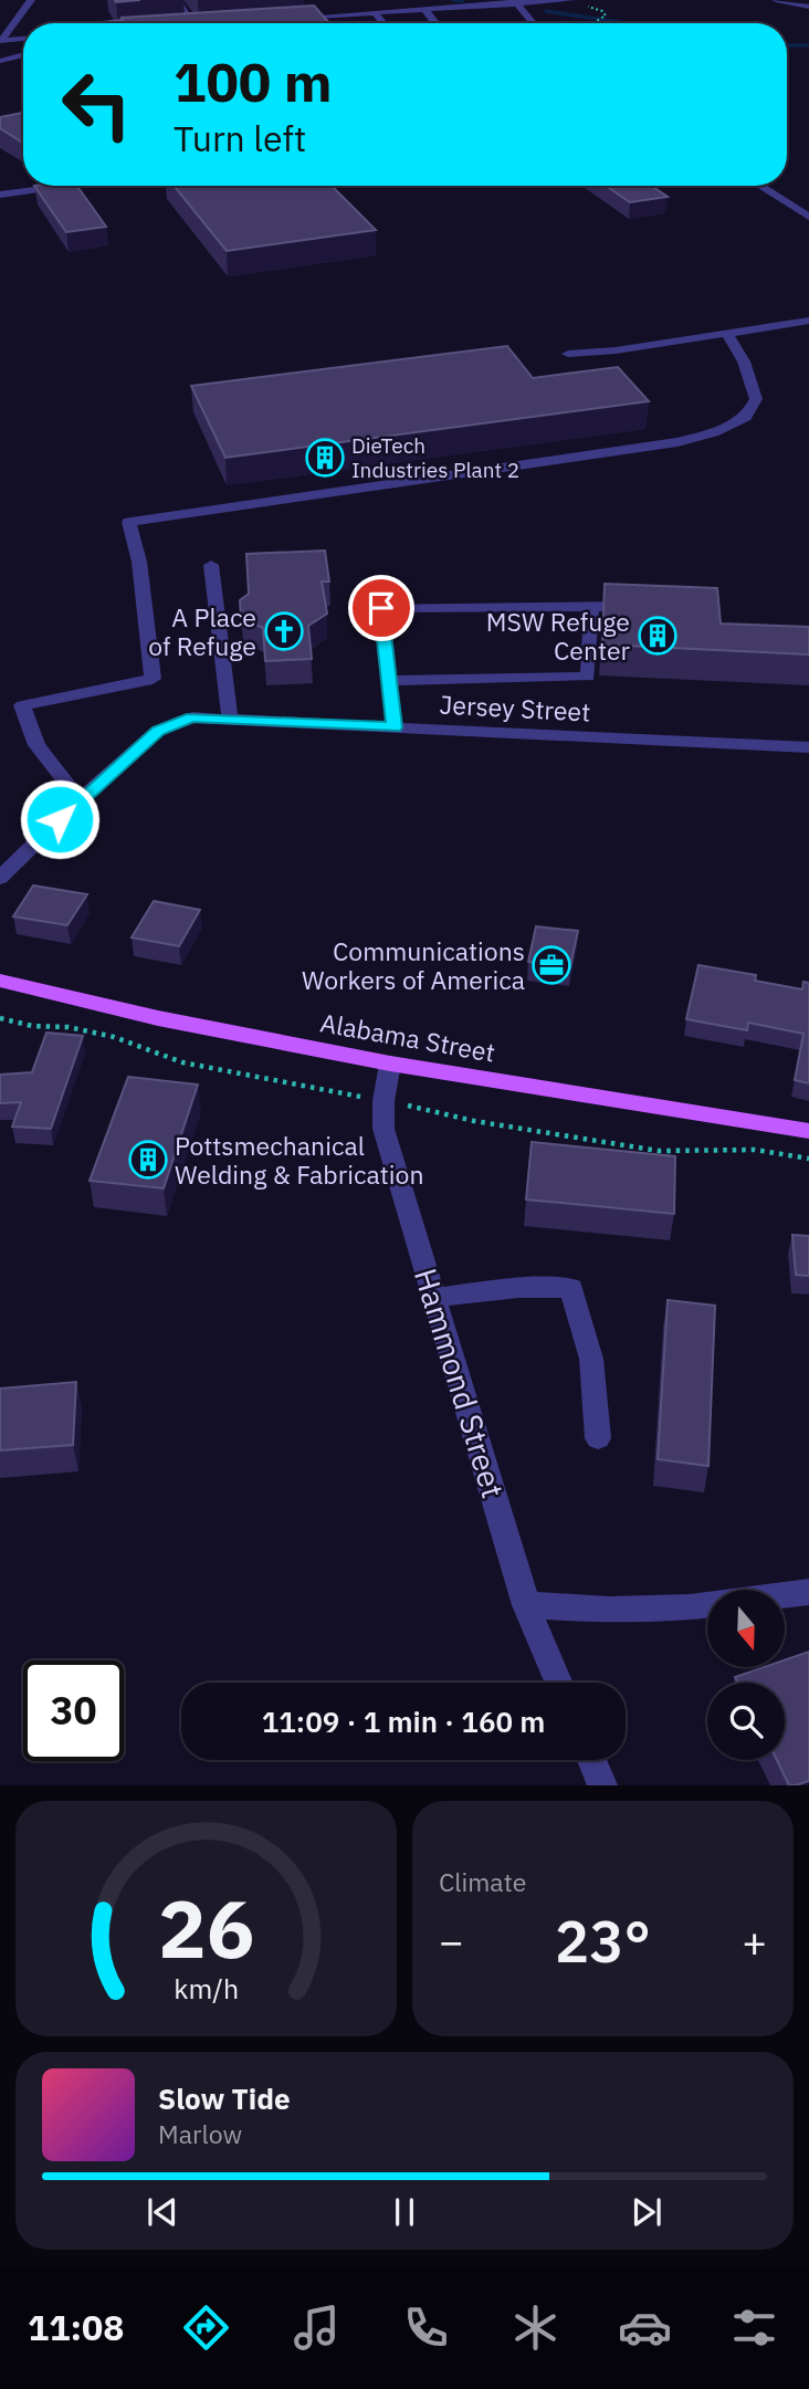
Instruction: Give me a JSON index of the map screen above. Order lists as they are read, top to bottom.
{
  "streets": {
    "main road": ["Alabama Street"],
    "street": ["Jersey Street", "Hammond Street"]
  },
  "crossings": [
    ["Alabama Street", "Hammond Street"]
  ],
  "places": {
    "building": ["DieTech Industries Plant 2", "MSW Refuge Center", "Pottsmechanical Welding & Fabrication"],
    "church": ["A Place of Refuge"],
    "office": ["Communications Workers of America"]
  },
  "north": "bottom",
  "page": {
    "turn": ["100 m", "Turn left"],
    "limit": "30",
    "trip": "11:09 · 1 min · 160 m",
    "tile": "Climate",
    "heat": ["−", "23°", "+"],
    "song": ["Slow Tide", "Marlow"],
    "tabs": "11:08",
    "gauge": ["26", "km/h"]
  }
}
